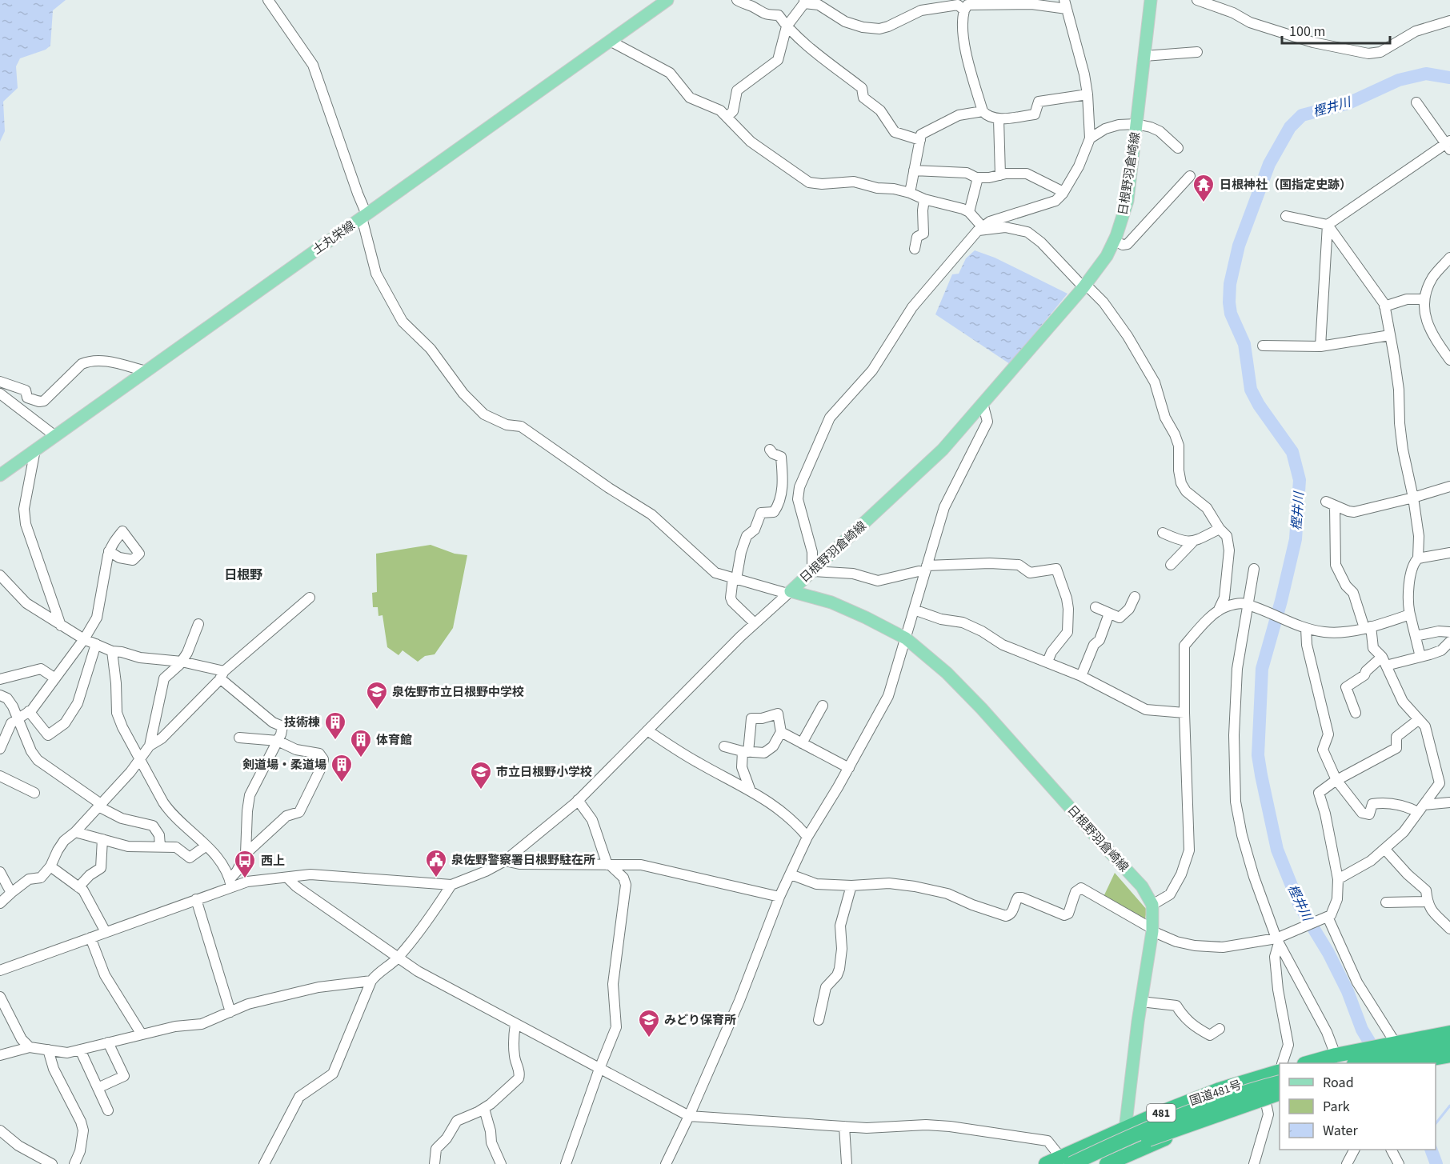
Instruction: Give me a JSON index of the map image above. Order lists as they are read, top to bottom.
{
  "streets": {
    "highway": ["国道481号", "481"],
    "main road": ["日根野羽倉崎線", "土丸栄線"]
  },
  "districts": ["日根野"],
  "water": ["樫井川"],
  "places": {
    "temple": ["日根神社（国指定史跡）"],
    "school or university": ["泉佐野市立日根野中学校", "市立日根野小学校", "みどり保育所"],
    "building": ["技術棟", "体育館", "剣道場・柔道場"],
    "public building": ["泉佐野警察署日根野駐在所"],
    "bus stop": ["西上"]
  },
  "legend": ["Road", "Park", "Water"],
  "scale_bar": "100 m"
}
